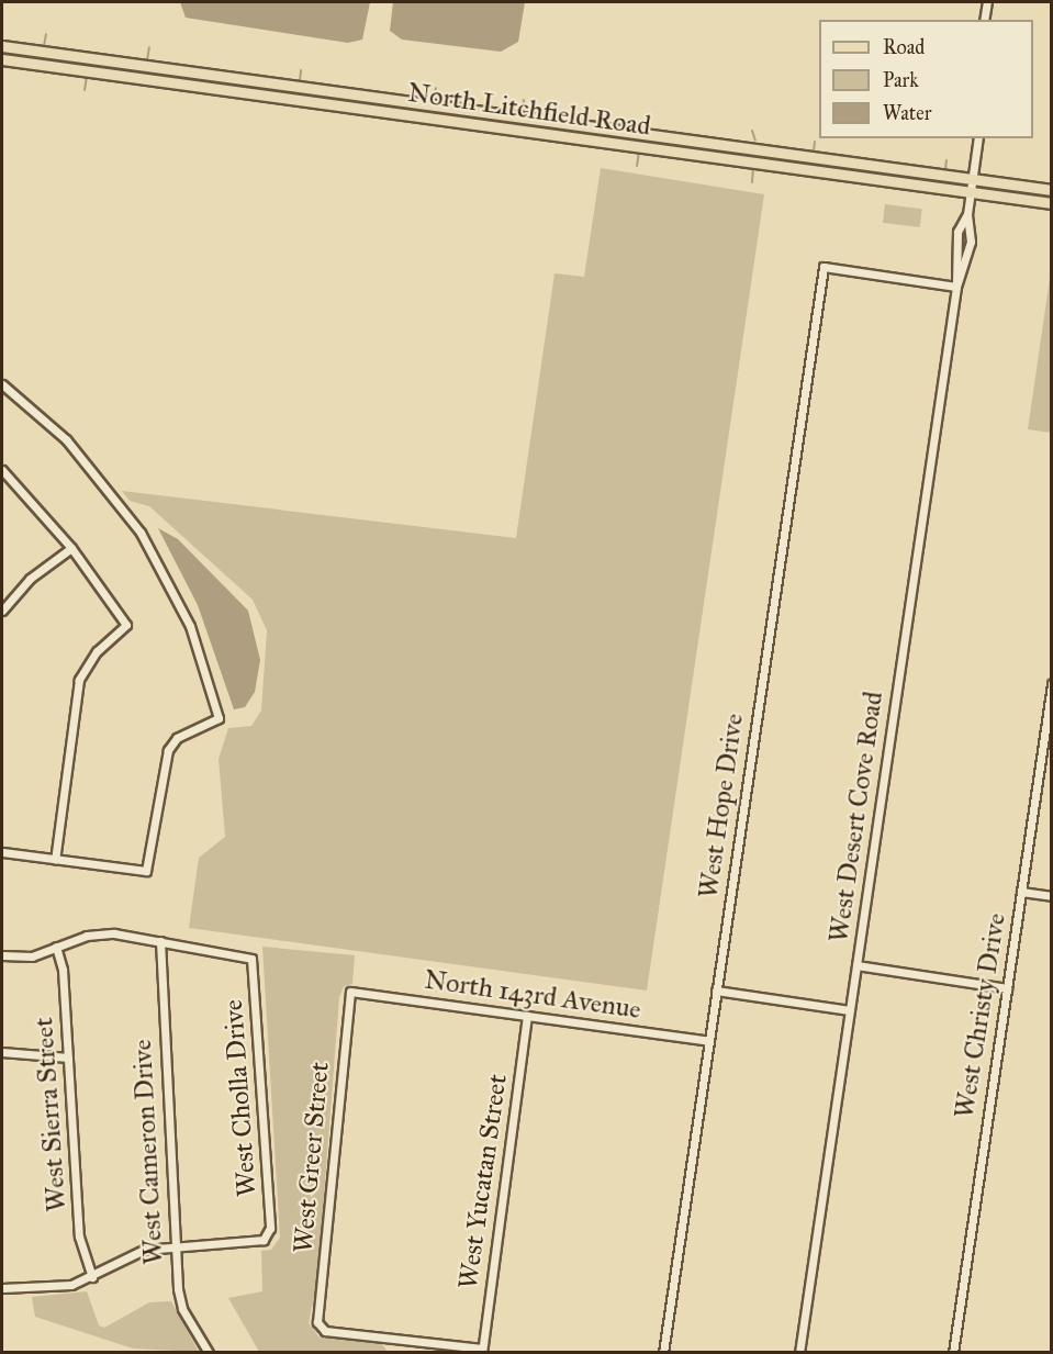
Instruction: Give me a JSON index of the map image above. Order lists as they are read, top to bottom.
{
  "streets": {
    "main road": ["North Litchfield Road"],
    "street": [
      "West Hope Drive",
      "West Desert Cove Road",
      "North 143rd Avenue",
      "West Christy Drive",
      "West Cholla Drive",
      "West Sierra Street",
      "West Cameron Drive",
      "West Greer Street",
      "West Yucatan Street"
    ]
  },
  "crossings": [
    ["North Litchfield Road", "West Desert Cove Road"],
    ["West Hope Drive", "West Desert Cove Road"],
    ["West Hope Drive", "North 143rd Avenue"],
    ["North 143rd Avenue", "West Greer Street"],
    ["North 143rd Avenue", "West Yucatan Street"],
    ["West Cholla Drive", "West Cameron Drive"],
    ["West Greer Street", "West Yucatan Street"]
  ],
  "legend": ["Road", "Park", "Water"]
}
